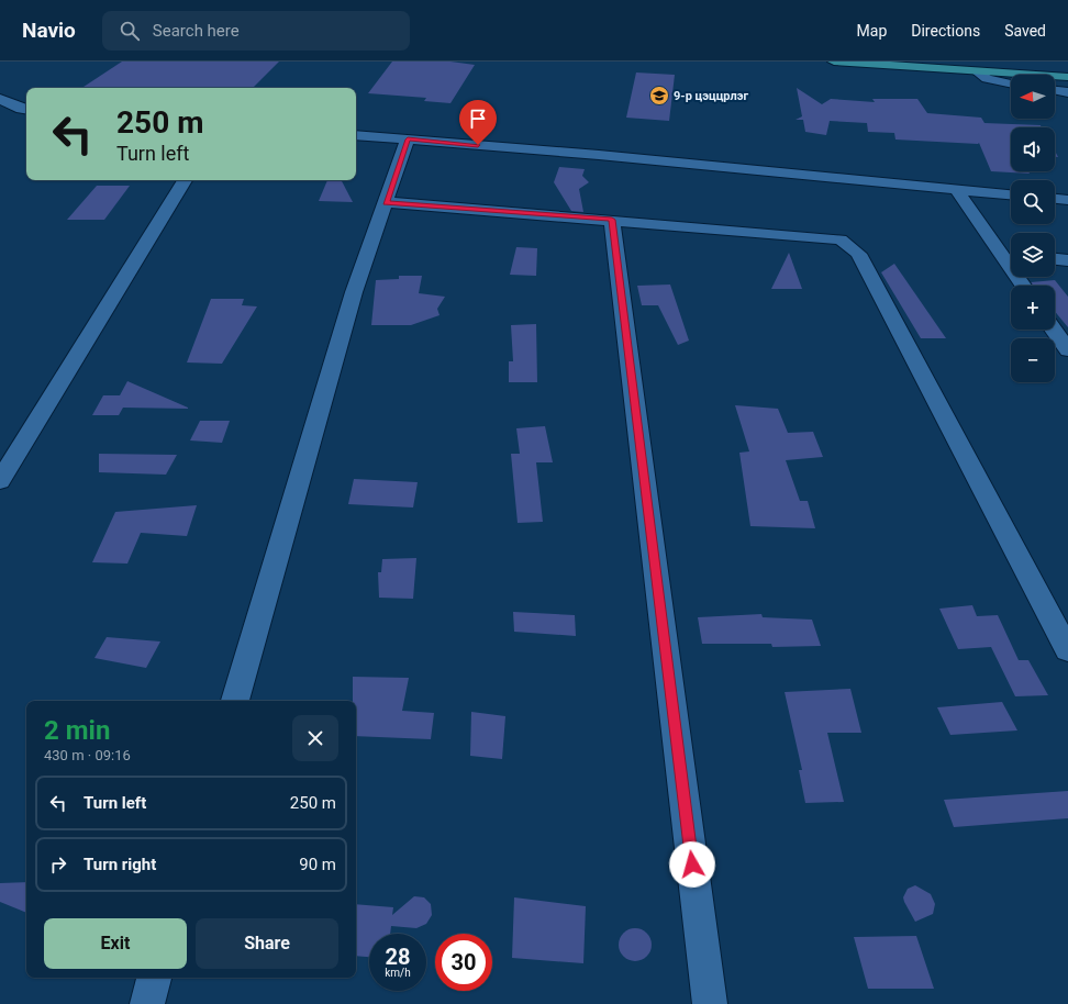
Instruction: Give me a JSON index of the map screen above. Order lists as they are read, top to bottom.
{
  "places": {
    "school or university": ["9-р цэццрлэг"]
  },
  "north": "left",
  "page": {
    "header": "Navio",
    "search": "Search here",
    "nav": ["Map", "Directions", "Saved"],
    "map_buttons": ["+", "−"],
    "turn": ["250 m", "Turn left"],
    "heading": ["2 min", "430 m · 09:16"],
    "list": [
      {
        "name": "Turn left",
        "value": "250 m"
      },
      {
        "name": "Turn right",
        "value": "90 m"
      }
    ],
    "buttons": ["Exit", "Share"],
    "speed": "28 km/h",
    "limit": "30"
  }
}
